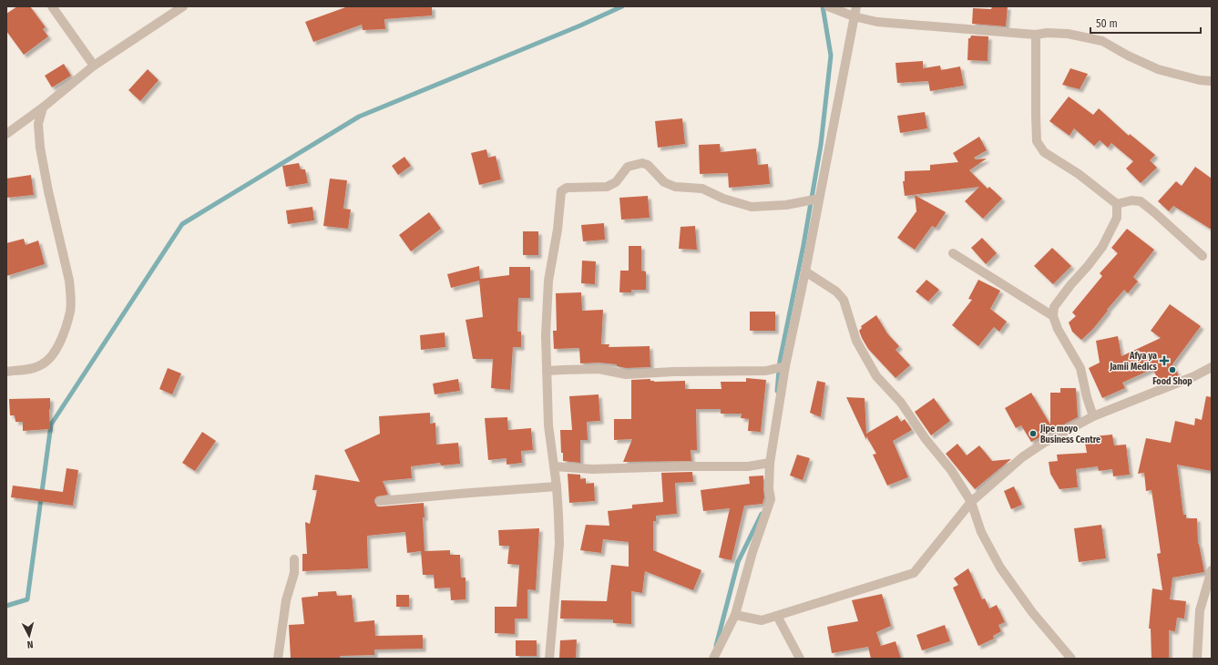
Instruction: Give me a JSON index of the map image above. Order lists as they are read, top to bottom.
{
  "places": {
    "health": ["Afya ya Jamii Medics"],
    "other": ["Food Shop", "Jipe moyo Business Centre"]
  },
  "scale_bar": "50 m",
  "north": "bottom"
}
